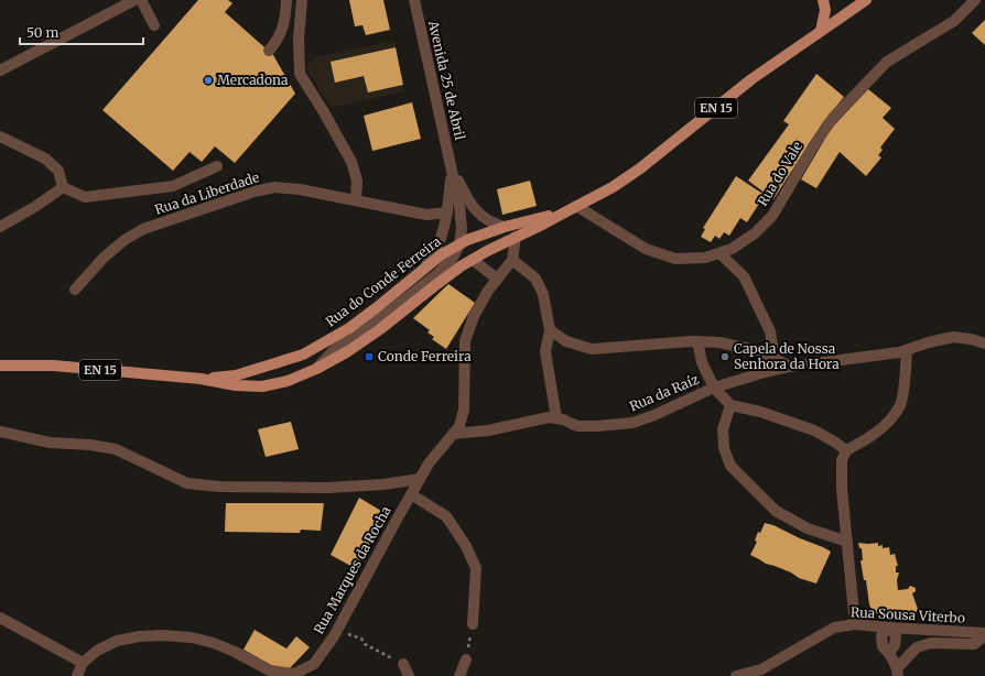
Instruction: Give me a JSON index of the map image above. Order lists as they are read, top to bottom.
{
  "streets": {
    "main road": ["EN 15", "Rua do Conde Ferreira"],
    "street": [
      "Avenida 25 de Abril",
      "Rua do Vale",
      "Rua da Liberdade",
      "Rua da Raíz",
      "Rua Marques da Rocha",
      "Rua Sousa Viterbo"
    ]
  },
  "crossings": [
    ["Avenida 25 de Abril", "Rua da Liberdade"],
    ["Avenida 25 de Abril", "Rua do Conde Ferreira"],
    ["Rua do Vale", "Rua do Conde Ferreira"],
    ["Rua da Raíz", "Rua Marques da Rocha"]
  ],
  "places": {
    "other": ["Mercadona", "Capela de Nossa Senhora da Hora"],
    "transit": ["Conde Ferreira"]
  },
  "scale_bar": "50 m"
}
